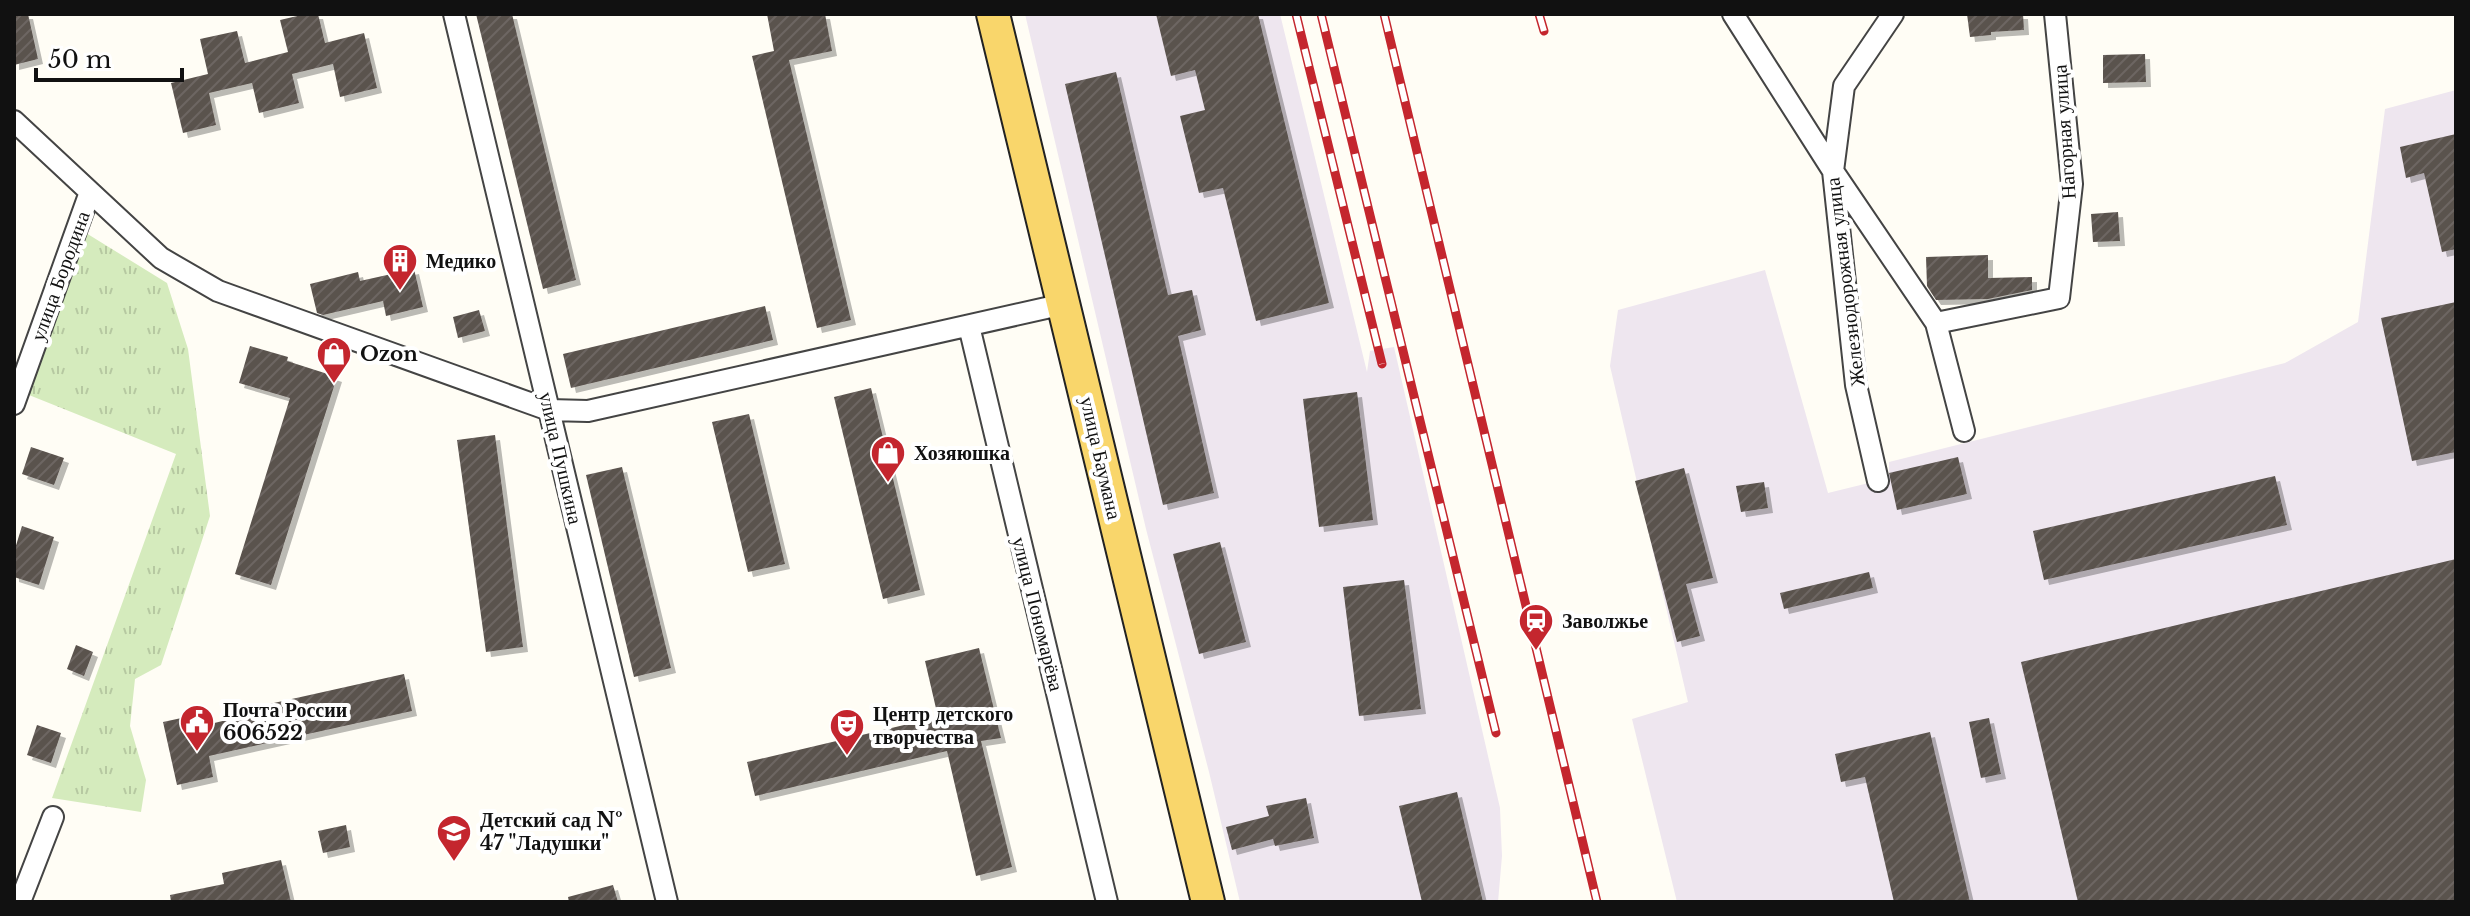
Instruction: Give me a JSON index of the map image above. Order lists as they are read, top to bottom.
{
  "streets": {
    "main road": ["улица Баумана"],
    "street": [
      "Нагорная улица",
      "улица Бородина",
      "Железнодорожная улица",
      "улица Пушкина",
      "улица Пономарёва"
    ]
  },
  "places": {
    "building": ["Медико"],
    "shop": ["Ozon", "Хозяюшка"],
    "station": ["Заволжье"],
    "public building": ["Почта России 606522"],
    "theatre": ["Центр детского творчества"],
    "school or university": ["Детский сад № 47 \"Ладушки\""]
  },
  "scale_bar": "50 m"
}
